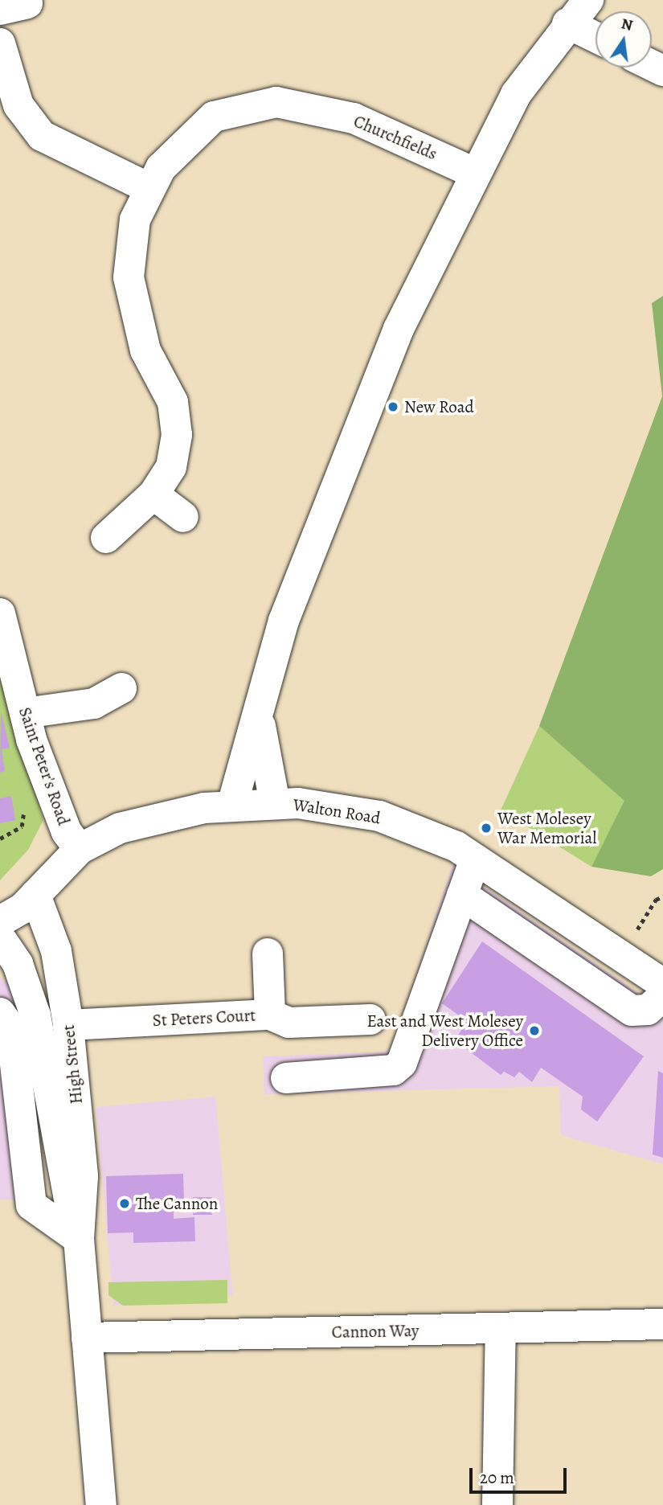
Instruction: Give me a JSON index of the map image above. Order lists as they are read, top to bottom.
{
  "streets": {
    "street": [
      "Churchfields",
      "Saint Peter's Road",
      "Walton Road",
      "St Peters Court",
      "High Street",
      "Cannon Way"
    ]
  },
  "crossings": [
    ["Saint Peter's Road", "Walton Road"],
    ["Walton Road", "High Street"],
    ["St Peters Court", "High Street"],
    ["High Street", "Cannon Way"]
  ],
  "places": [
    "New Road",
    "West Molesey War Memorial",
    "East and West Molesey Delivery Office",
    "The Cannon"
  ],
  "scale_bar": "20 m",
  "north": "top"
}
